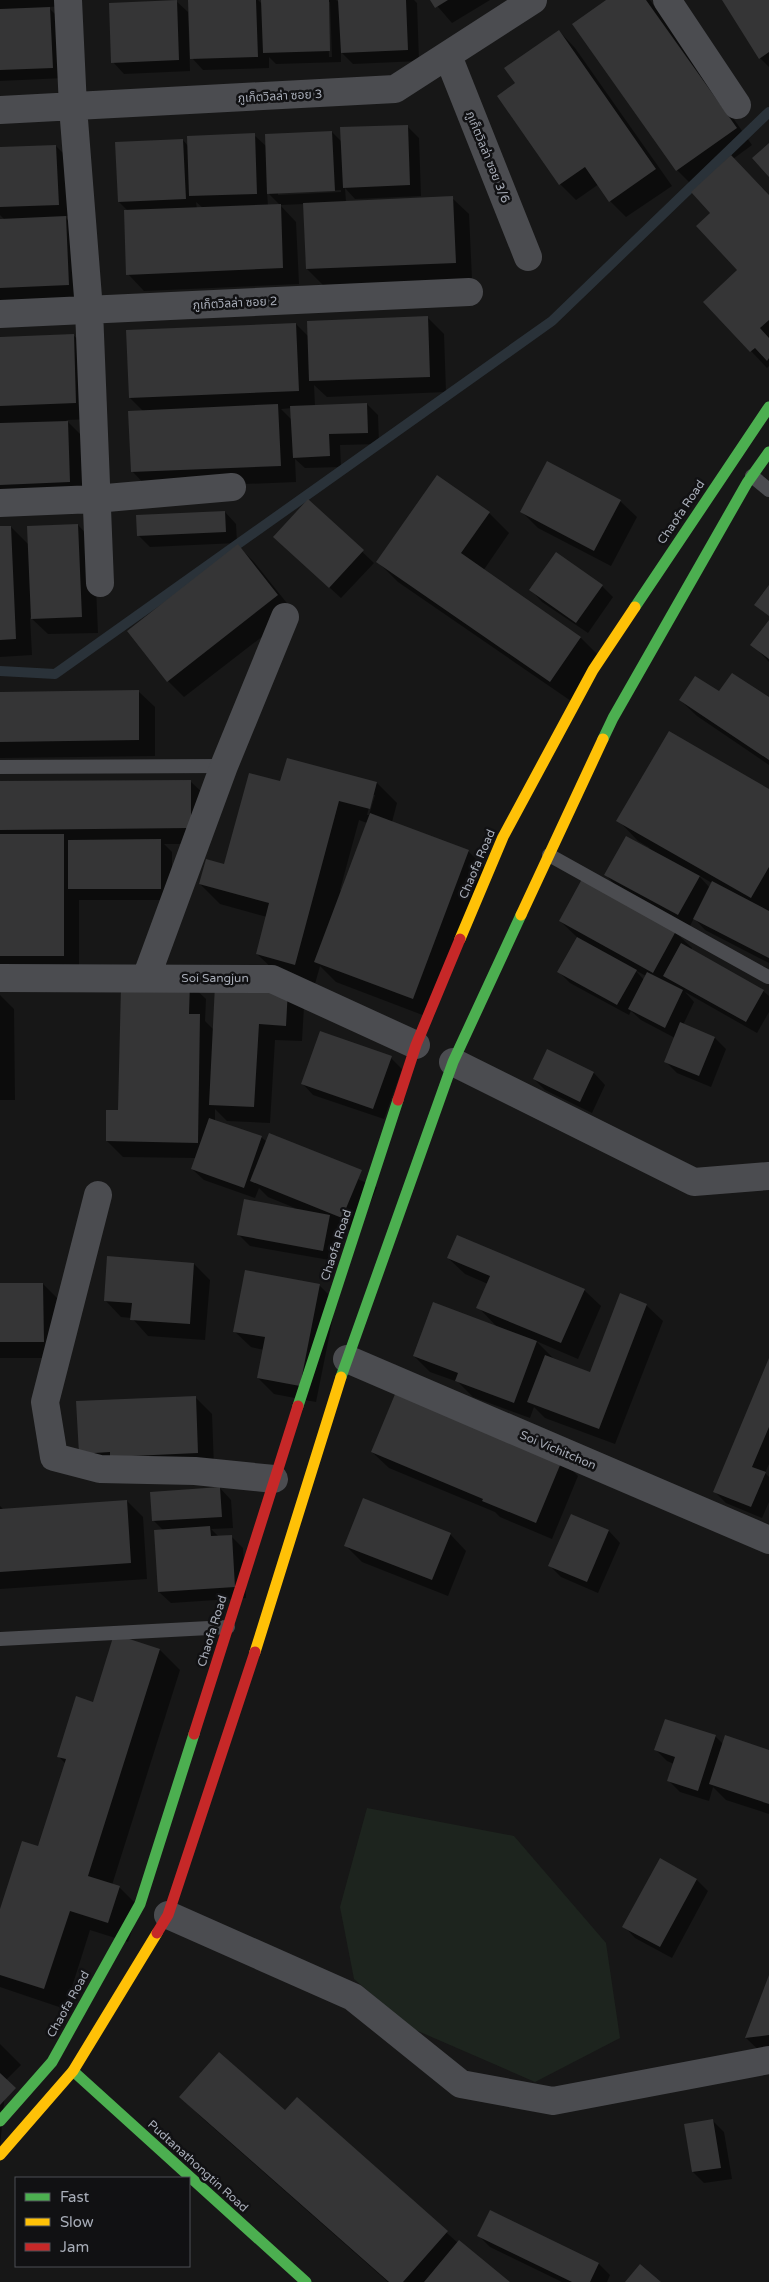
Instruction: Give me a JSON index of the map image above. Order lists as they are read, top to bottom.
{
  "streets": {
    "main road": ["Chaofa Road", "Pudtanathongtin Road"],
    "street": [
      "ภูเก็ตวิลล่า ซอย 3",
      "ภูเก็ตวิลล่า ซอย 3/6",
      "ภูเก็ตวิลล่า ซอย 2",
      "Soi Sangjun",
      "Soi Vichitchon"
    ]
  },
  "crossings": [
    ["ภูเก็ตวิลล่า ซอย 3", "ภูเก็ตวิลล่า ซอย 3/6"],
    ["Chaofa Road", "Soi Sangjun"]
  ],
  "legend": ["Fast", "Slow", "Jam"]
}
